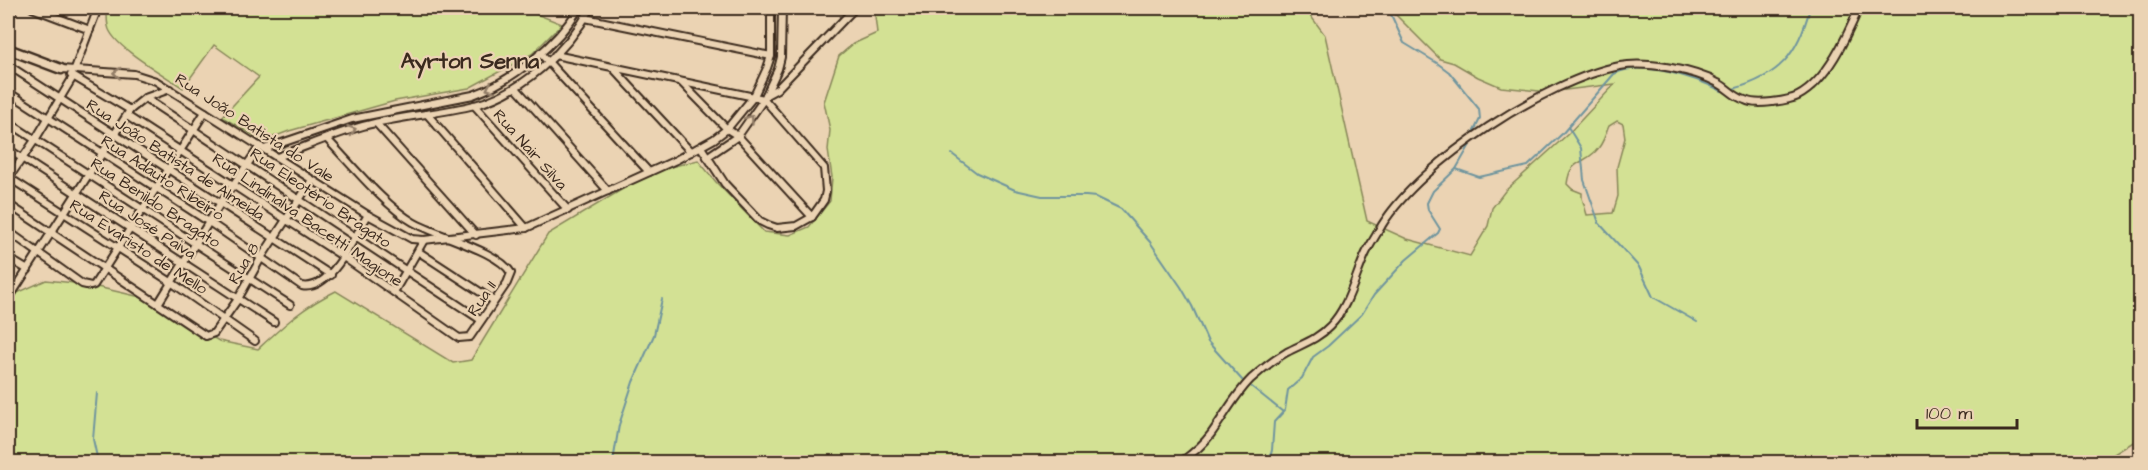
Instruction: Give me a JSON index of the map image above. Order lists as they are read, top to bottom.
{
  "streets": {
    "street": [
      "Rua João Batista do Vale",
      "Rua Nair Silva",
      "Rua João Batista de Almeida",
      "Rua Adauto Ribeiro",
      "Rua Eleotério Bragato",
      "Rua Benildo Bragato",
      "Rua Lindinalva Bacetti Magione",
      "Rua José Paiva",
      "Rua Evaristo de Mello",
      "Rua 8",
      "Rua 11"
    ]
  },
  "crossings": [
    ["Rua João Batista do Vale", "Rua Lindinalva Bacetti Magione"],
    ["Rua João Batista do Vale", "Rua 8"],
    ["Rua João Batista de Almeida", "Rua Adauto Ribeiro"],
    ["Rua João Batista de Almeida", "Rua 8"],
    ["Rua Adauto Ribeiro", "Rua 8"],
    ["Rua Eleotério Bragato", "Rua 8"],
    ["Rua Eleotério Bragato", "Rua 11"],
    ["Rua Benildo Bragato", "Rua 8"],
    ["Rua Lindinalva Bacetti Magione", "Rua 8"],
    ["Rua Lindinalva Bacetti Magione", "Rua 11"],
    ["Rua José Paiva", "Rua 8"],
    ["Rua Evaristo de Mello", "Rua 8"]
  ],
  "districts": ["Ayrton Senna"],
  "scale_bar": "100 m"
}
